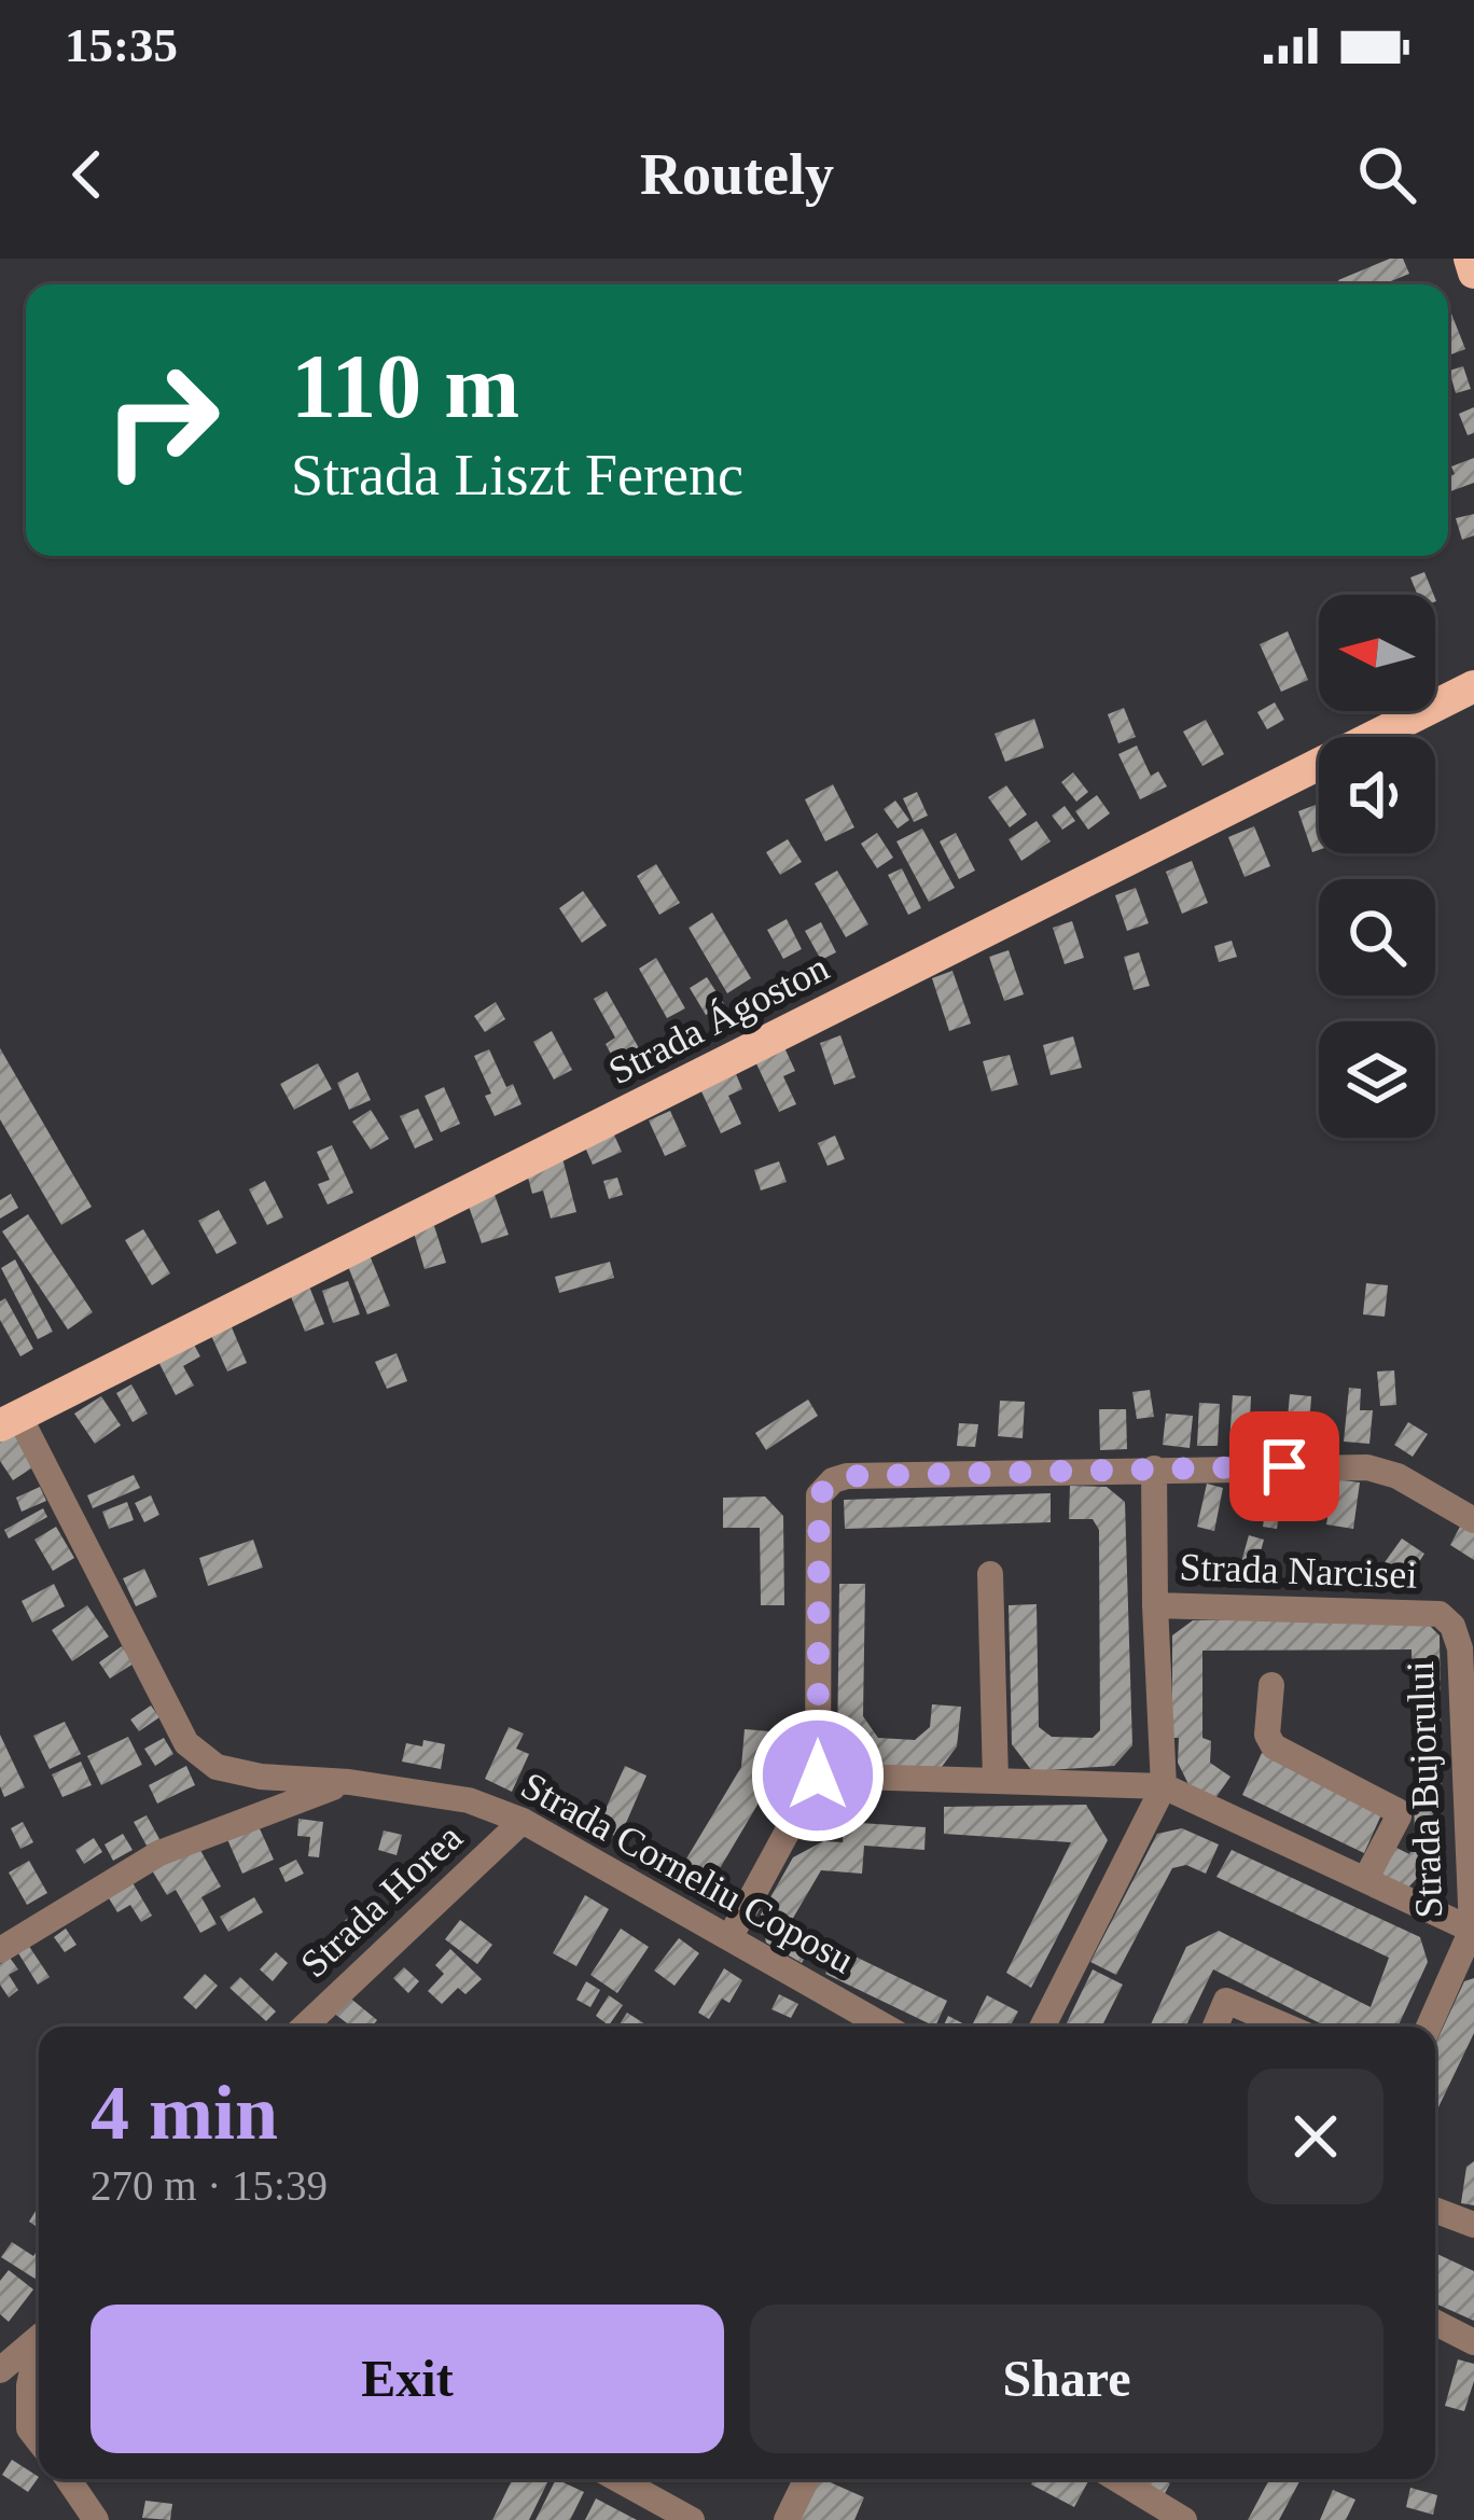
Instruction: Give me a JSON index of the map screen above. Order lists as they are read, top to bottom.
{
  "streets": {
    "main road": ["Strada Ágoston"],
    "street": [
      "Strada Narcisei",
      "Strada Bujorului",
      "Strada Corneliu Coposu",
      "Strada Horea"
    ]
  },
  "crossings": [
    ["Strada Ágoston", "Strada Corneliu Coposu"],
    ["Strada Narcisei", "Strada Bujorului"],
    ["Strada Corneliu Coposu", "Strada Horea"]
  ],
  "north": "left",
  "page": {
    "status": "15:35",
    "header": "Routely",
    "turn": ["110 m", "Strada Liszt Ferenc"],
    "heading": ["4 min", "270 m · 15:39"],
    "buttons": ["Exit", "Share"]
  }
}
